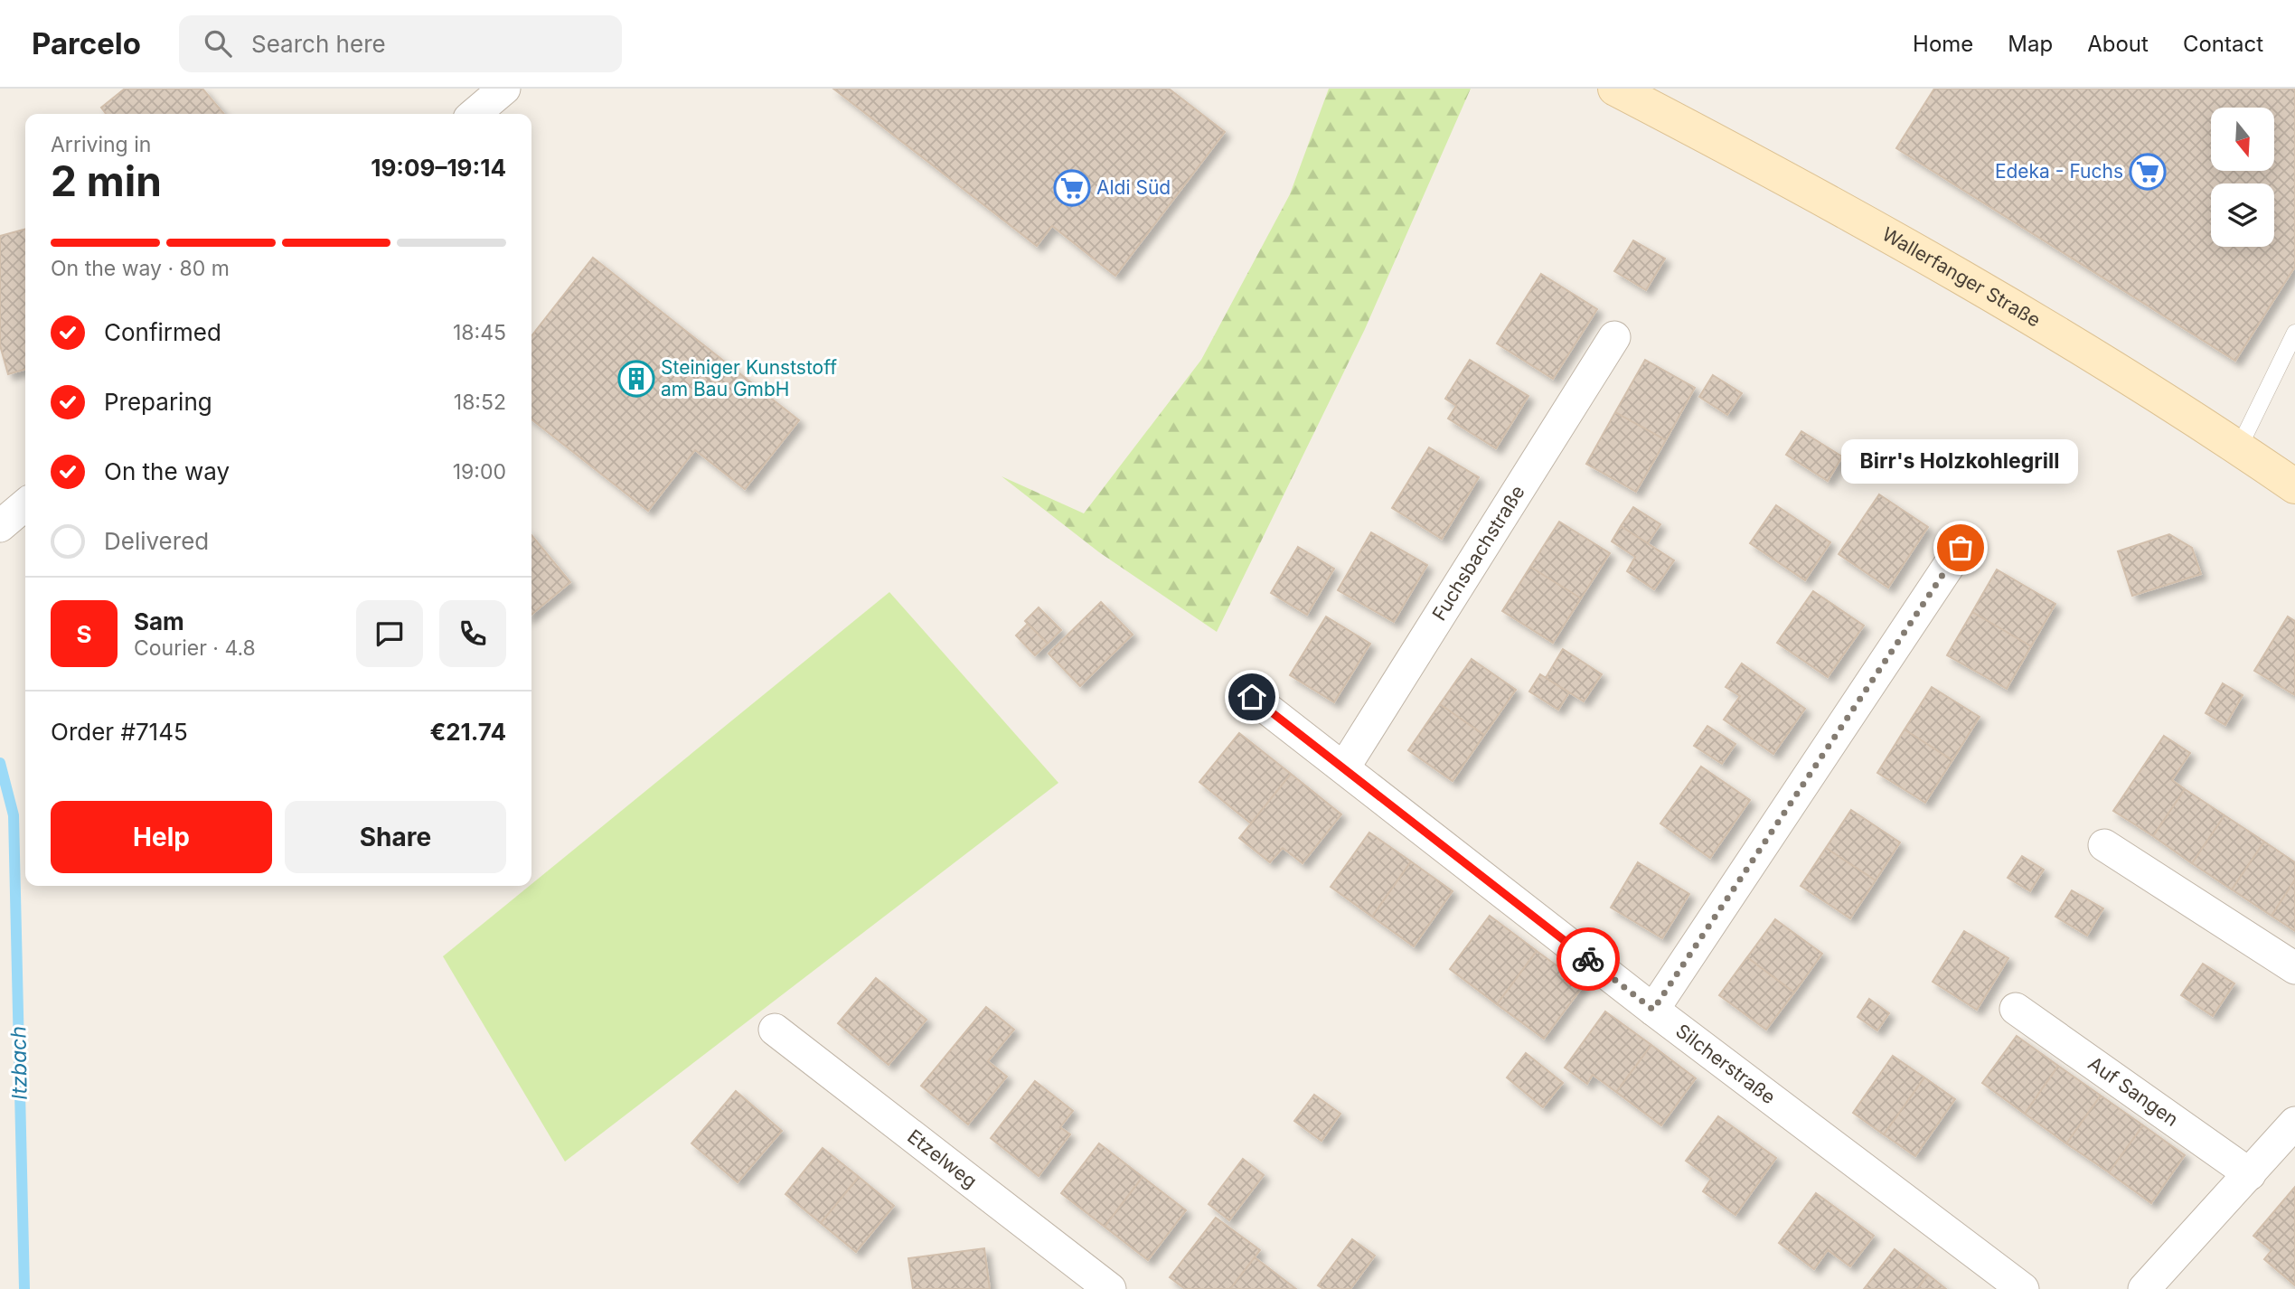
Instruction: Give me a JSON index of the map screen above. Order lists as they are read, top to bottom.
{
  "streets": {
    "main road": ["Wallerfanger Straße"],
    "street": [
      "Fuchsbachstraße",
      "Silcherstraße",
      "Auf Sangen",
      "Etzelweg"
    ]
  },
  "crossings": [
    ["Fuchsbachstraße", "Silcherstraße"]
  ],
  "water": ["Itzbach"],
  "places": {
    "supermarket": ["Edeka - Fuchs", "Aldi Süd"],
    "building": ["Steiniger Kunststoff am Bau GmbH"],
    "other": ["Birr's Holzkohlegrill"]
  },
  "north": "bottom",
  "page": {
    "header": "Parcelo",
    "search": "Search here",
    "nav": [
      "Home",
      "Map",
      "About",
      "Contact"
    ],
    "heading": ["2 min", "Arriving in", "19:09–19:14"],
    "panel": [
      "Sam",
      "Courier · 4.8",
      "Order #7145",
      "€21.74"
    ],
    "bar": "On the way · 80 m",
    "list": [
      ["Confirmed", "18:45"],
      ["Preparing", "18:52"],
      ["On the way", "19:00"],
      "Delivered"
    ],
    "bubble": "Birr's Holzkohlegrill",
    "round": "S",
    "buttons": ["Help", "Share"]
  }
}
